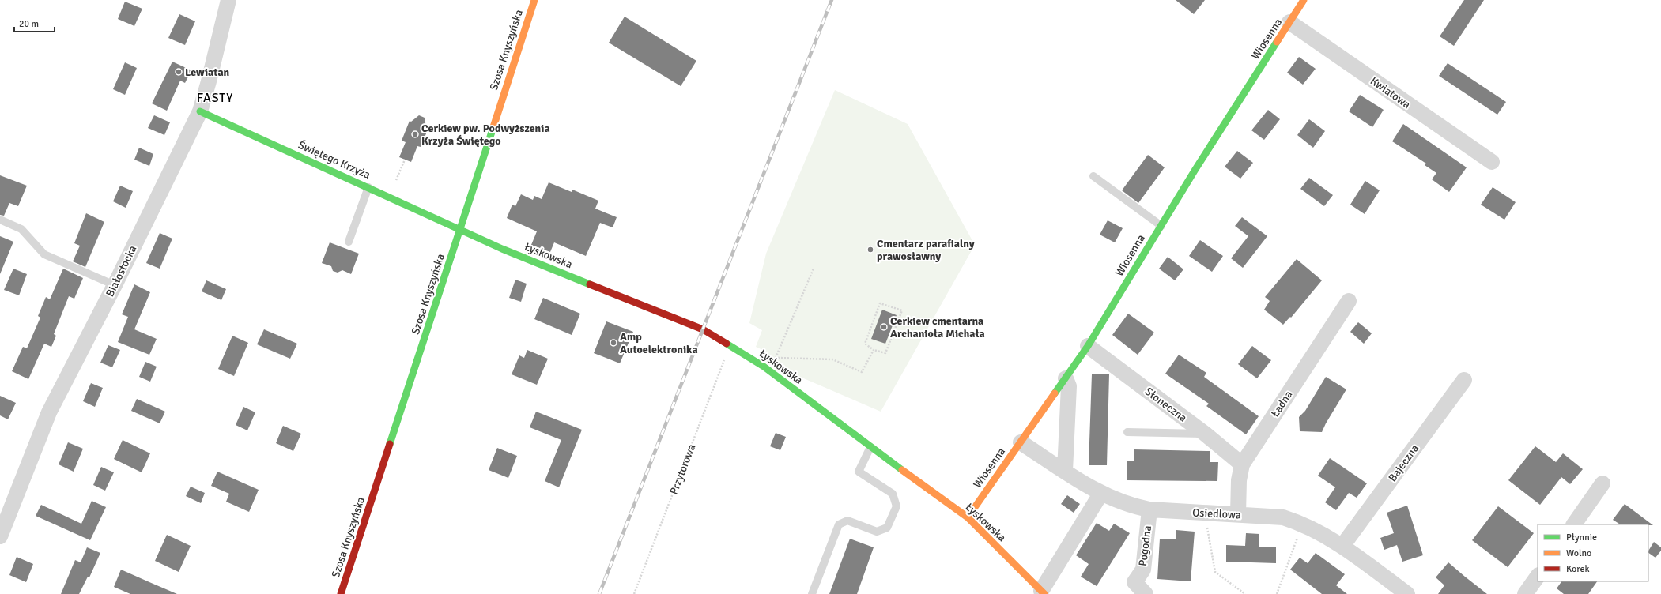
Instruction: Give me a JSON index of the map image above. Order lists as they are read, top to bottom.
{
  "streets": {
    "street": [
      "Wiosenna",
      "Szosa Knyszyńska",
      "Kwiatowa",
      "Świętego Krzyża",
      "Łyskowska",
      "Białostocka",
      "Ładna",
      "Słoneczna",
      "Bajeczna",
      "Osiedlowa",
      "Pogodna"
    ],
    "path": ["Przytorowa"]
  },
  "crossings": [
    ["Wiosenna", "Kwiatowa"],
    ["Wiosenna", "Łyskowska"],
    ["Wiosenna", "Słoneczna"],
    ["Wiosenna", "Osiedlowa"],
    ["Szosa Knyszyńska", "Świętego Krzyża"],
    ["Szosa Knyszyńska", "Łyskowska"],
    ["Świętego Krzyża", "Łyskowska"],
    ["Świętego Krzyża", "Białostocka"],
    ["Łyskowska", "Przytorowa"],
    ["Ładna", "Słoneczna"],
    ["Ładna", "Osiedlowa"],
    ["Bajeczna", "Osiedlowa"],
    ["Osiedlowa", "Pogodna"]
  ],
  "districts": ["FASTY"],
  "places": [
    "Lewiatan",
    "Cerkiew pw. Podwyższenia Krzyża Świętego",
    "Cmentarz parafialny prawosławny",
    "Cerkiew cmentarna Archanioła Michała",
    "Amp Autoelektronika"
  ],
  "legend": ["Płynnie", "Wolno", "Korek"],
  "scale_bar": "20 m"
}
